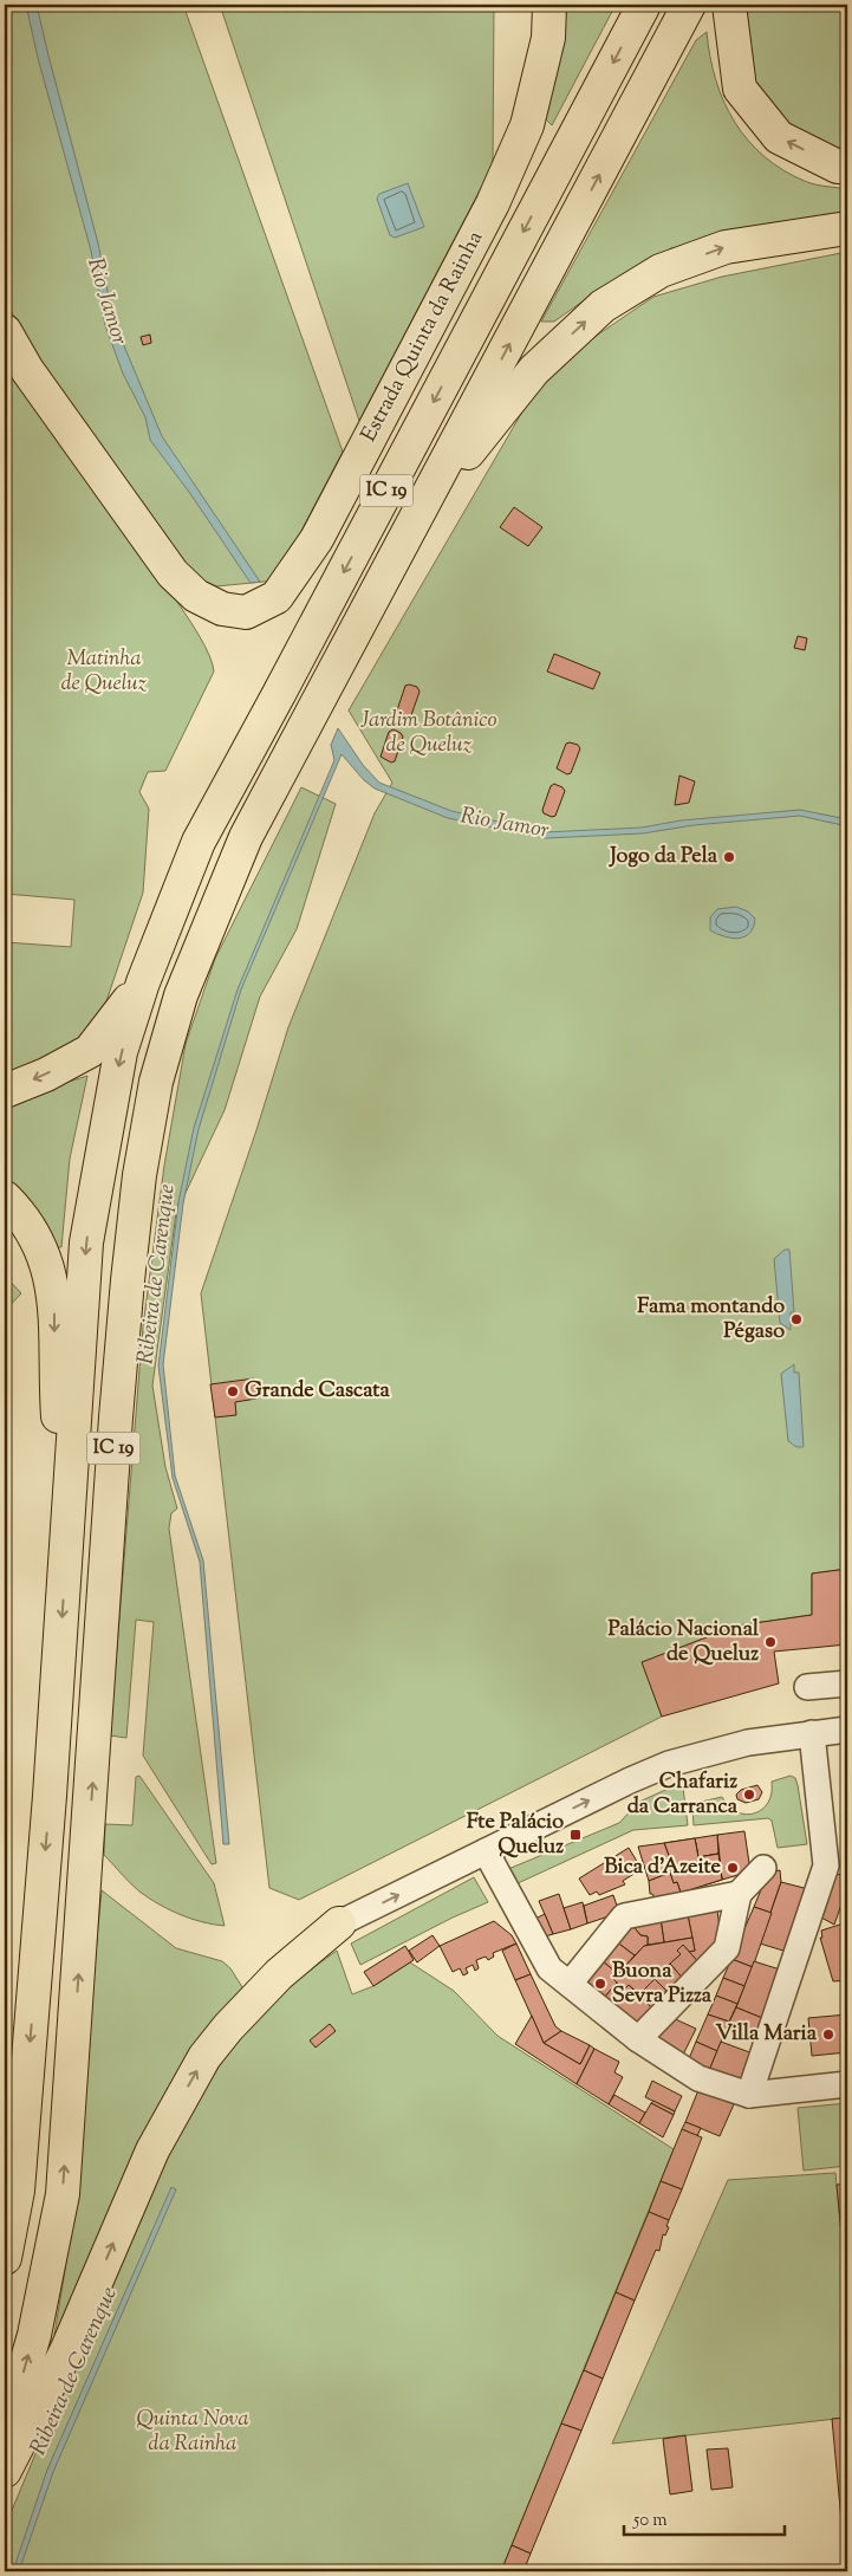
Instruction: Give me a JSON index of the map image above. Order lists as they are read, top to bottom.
{
  "streets": {
    "main road": ["Estrada Quinta da Rainha", "IC 19"]
  },
  "water": ["Rio Jamor", "Ribeira de Carenque"],
  "parks": ["Matinha de Queluz", "Jardim Botânico de Queluz", "Quinta Nova da Rainha"],
  "places": {
    "other": [
      "Jogo da Pela",
      "Fama montando Pégaso",
      "Grande Cascata",
      "Palácio Nacional de Queluz",
      "Chafariz da Carranca",
      "Bica d'Azeite",
      "Buona Sevra Pizza",
      "Villa Maria"
    ],
    "transit": ["Fte Palácio Queluz"]
  },
  "scale_bar": "50 m"
}
